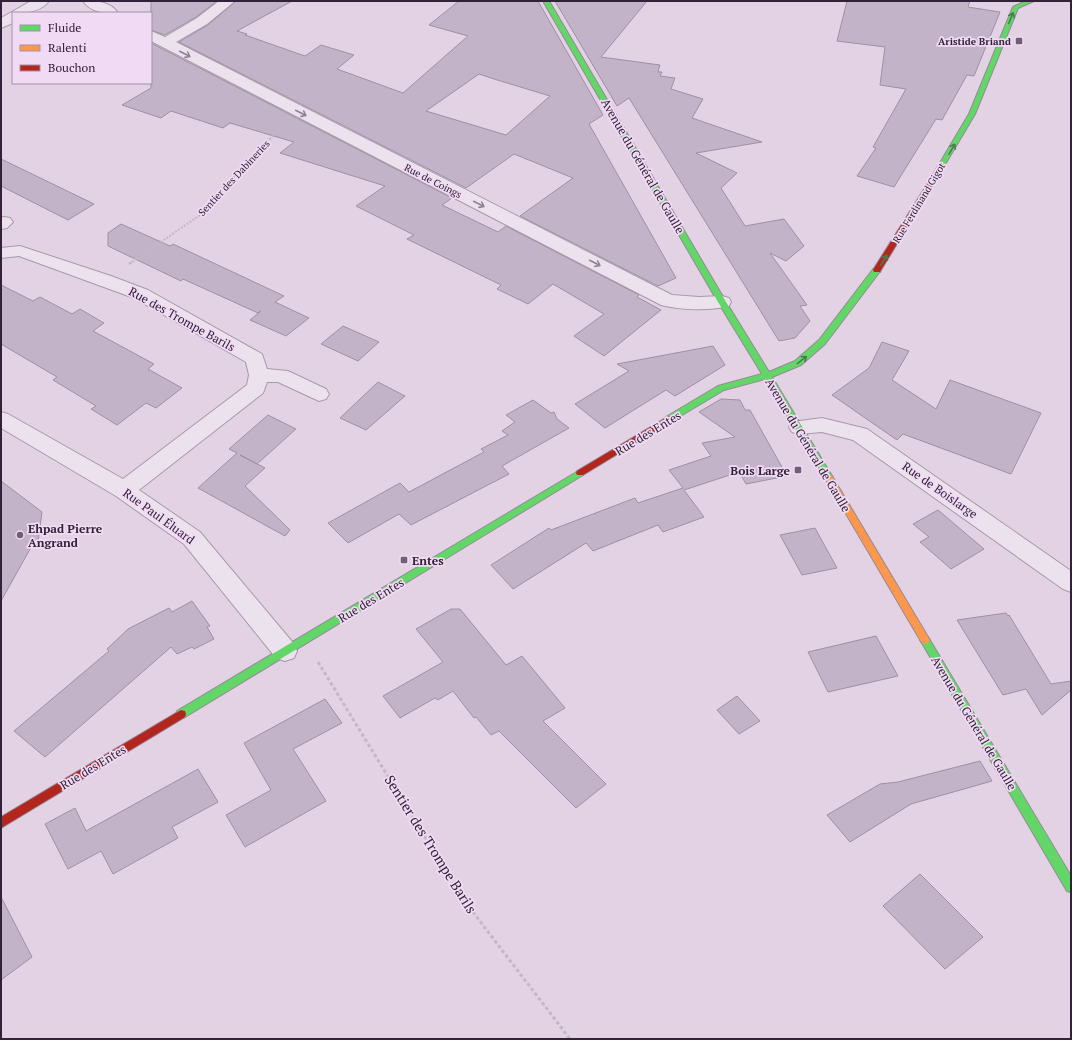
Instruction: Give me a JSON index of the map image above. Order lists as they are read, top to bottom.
{
  "streets": {
    "street": [
      "Avenue du Général de Gaulle",
      "Rue de Coings",
      "Rue Ferdinand Gigot",
      "Rue des Trompe Barils",
      "Rue des Entes",
      "Rue de Boislarge",
      "Rue Paul Éluard"
    ],
    "path": ["Sentier des Dabineries", "Sentier des Trompe Barils"]
  },
  "crossings": [
    ["Avenue du Général de Gaulle", "Rue de Coings"],
    ["Avenue du Général de Gaulle", "Rue Ferdinand Gigot"],
    ["Avenue du Général de Gaulle", "Rue des Entes"],
    ["Avenue du Général de Gaulle", "Rue de Boislarge"],
    ["Sentier des Dabineries", "Rue de Coings"],
    ["Sentier des Dabineries", "Rue des Trompe Barils"],
    ["Rue Ferdinand Gigot", "Rue des Entes"],
    ["Rue des Entes", "Rue Paul Éluard"],
    ["Rue des Entes", "Sentier des Trompe Barils"]
  ],
  "one_way": ["Rue de Coings", "Rue Ferdinand Gigot"],
  "places": {
    "transit": ["Aristide Briand", "Bois Large", "Entes"],
    "other": ["Ehpad Pierre Angrand"]
  },
  "legend": ["Fluide", "Ralenti", "Bouchon"]
}
